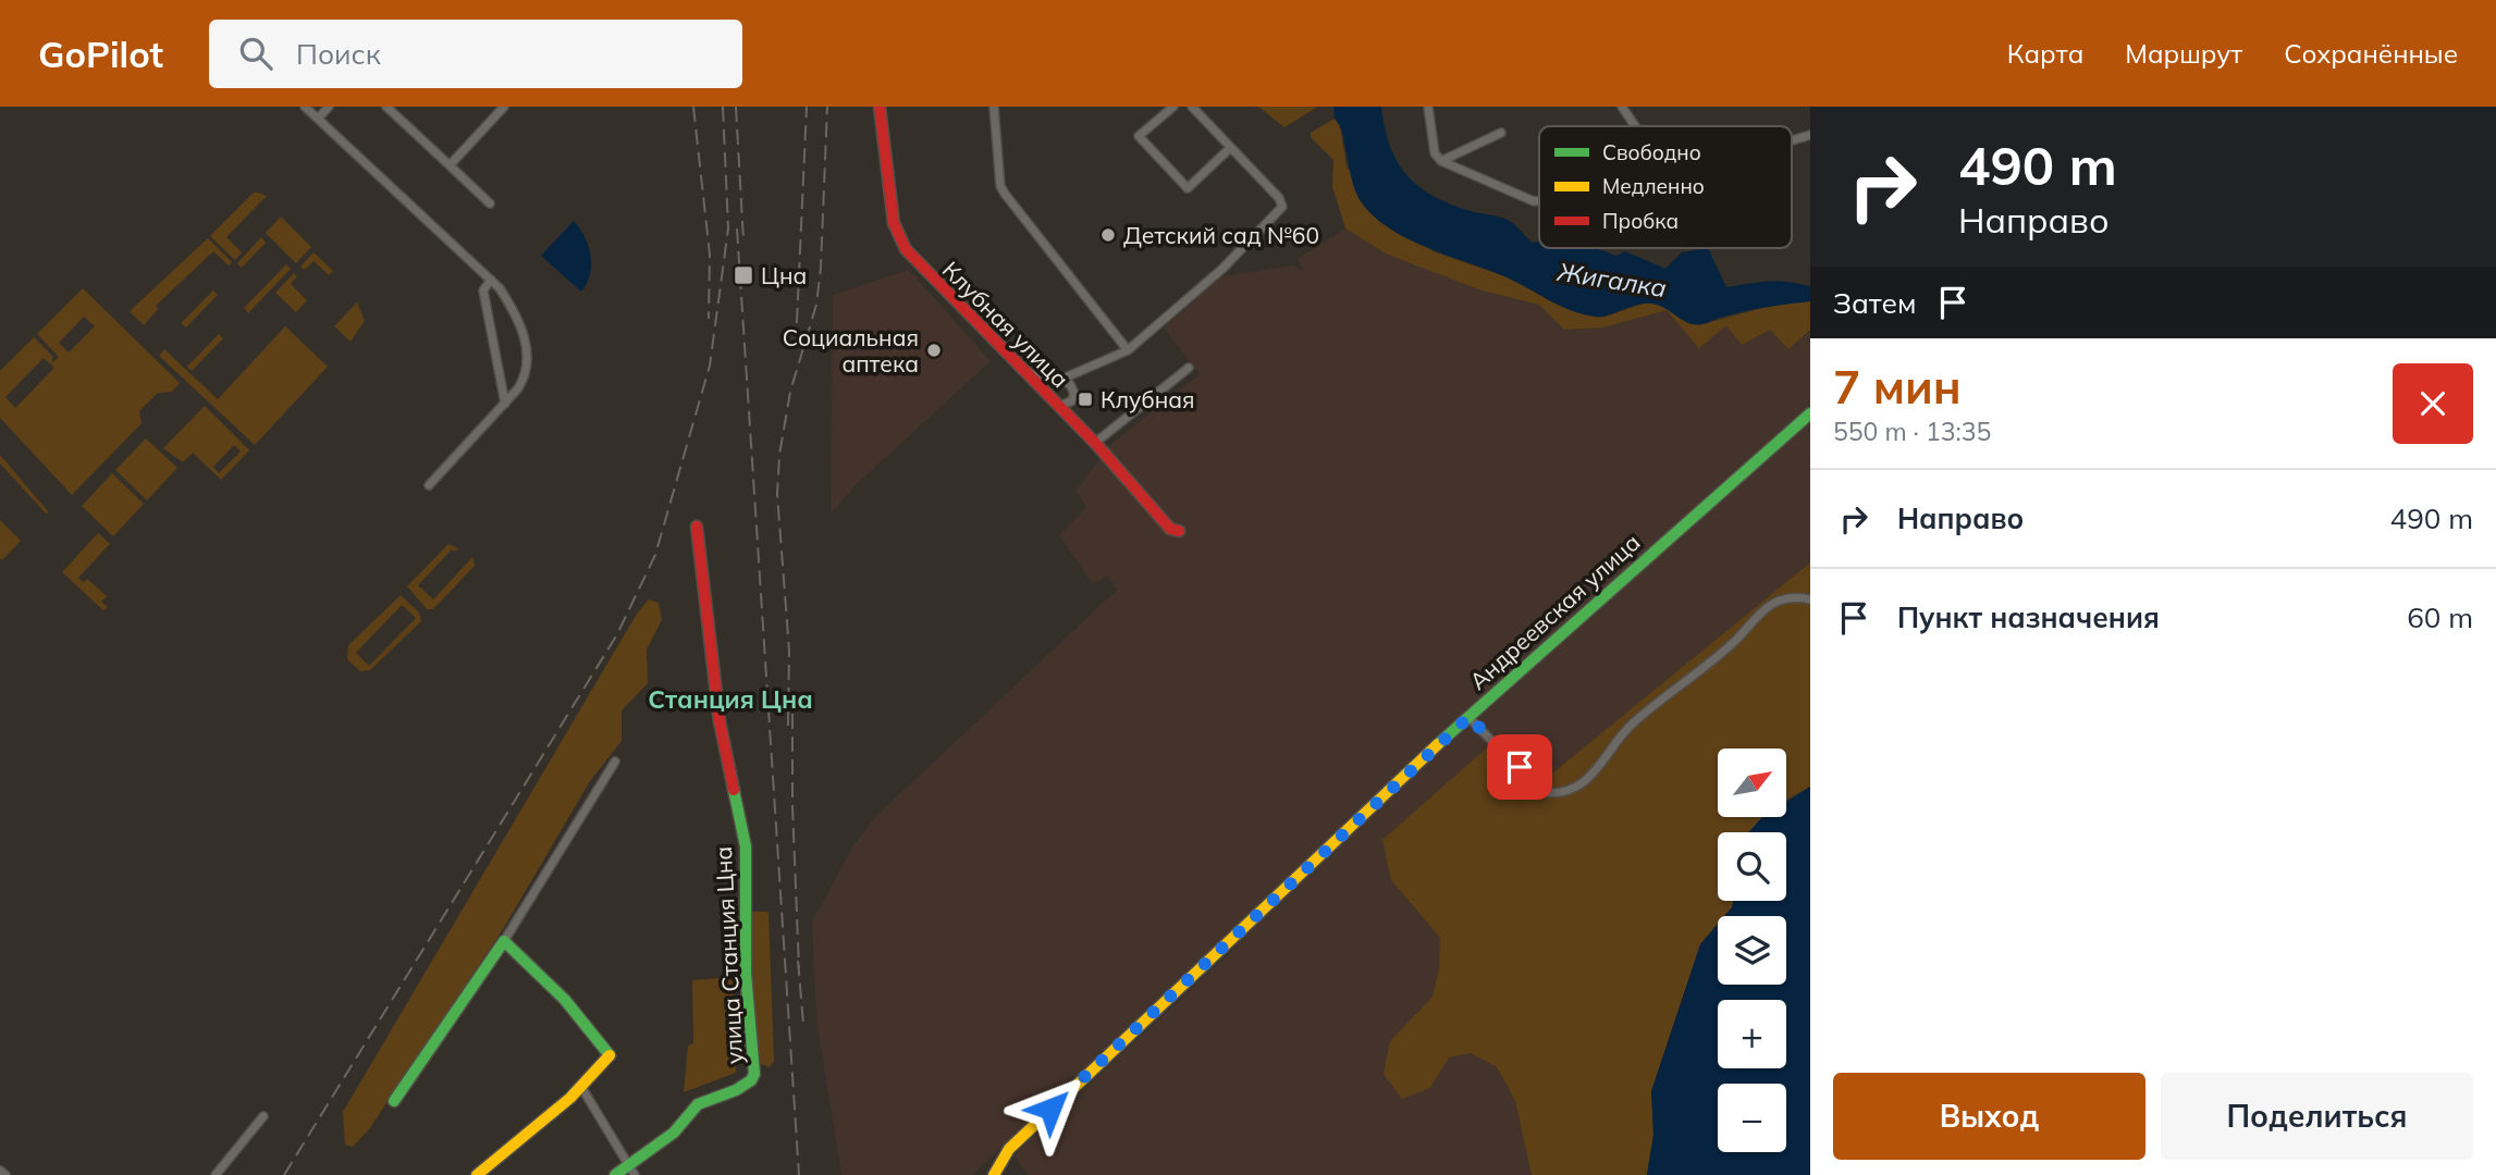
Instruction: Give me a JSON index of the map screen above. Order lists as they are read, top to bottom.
{
  "streets": {
    "street": ["Клубная улица", "Андреевская улица", "улица Станция Цна"]
  },
  "districts": ["Станция Цна"],
  "water": ["Жигалка"],
  "places": {
    "other": ["Детский сад №60", "Социальная аптека"],
    "transit": ["Цна", "Клубная"]
  },
  "legend": ["Свободно", "Медленно", "Пробка"],
  "north": "top right",
  "page": {
    "header": "GoPilot",
    "search": "Поиск",
    "nav": ["Карта", "Маршрут", "Сохранённые"],
    "turn": ["490 m", "Направо"],
    "then": "Затем",
    "heading": ["7 мин", "550 m · 13:35"],
    "list": [
      {
        "name": "Направо",
        "value": "490 m"
      },
      {
        "name": "Пункт назначения",
        "value": "60 m"
      }
    ],
    "map_buttons": ["+", "−"],
    "buttons": ["Выход", "Поделиться"]
  }
}
